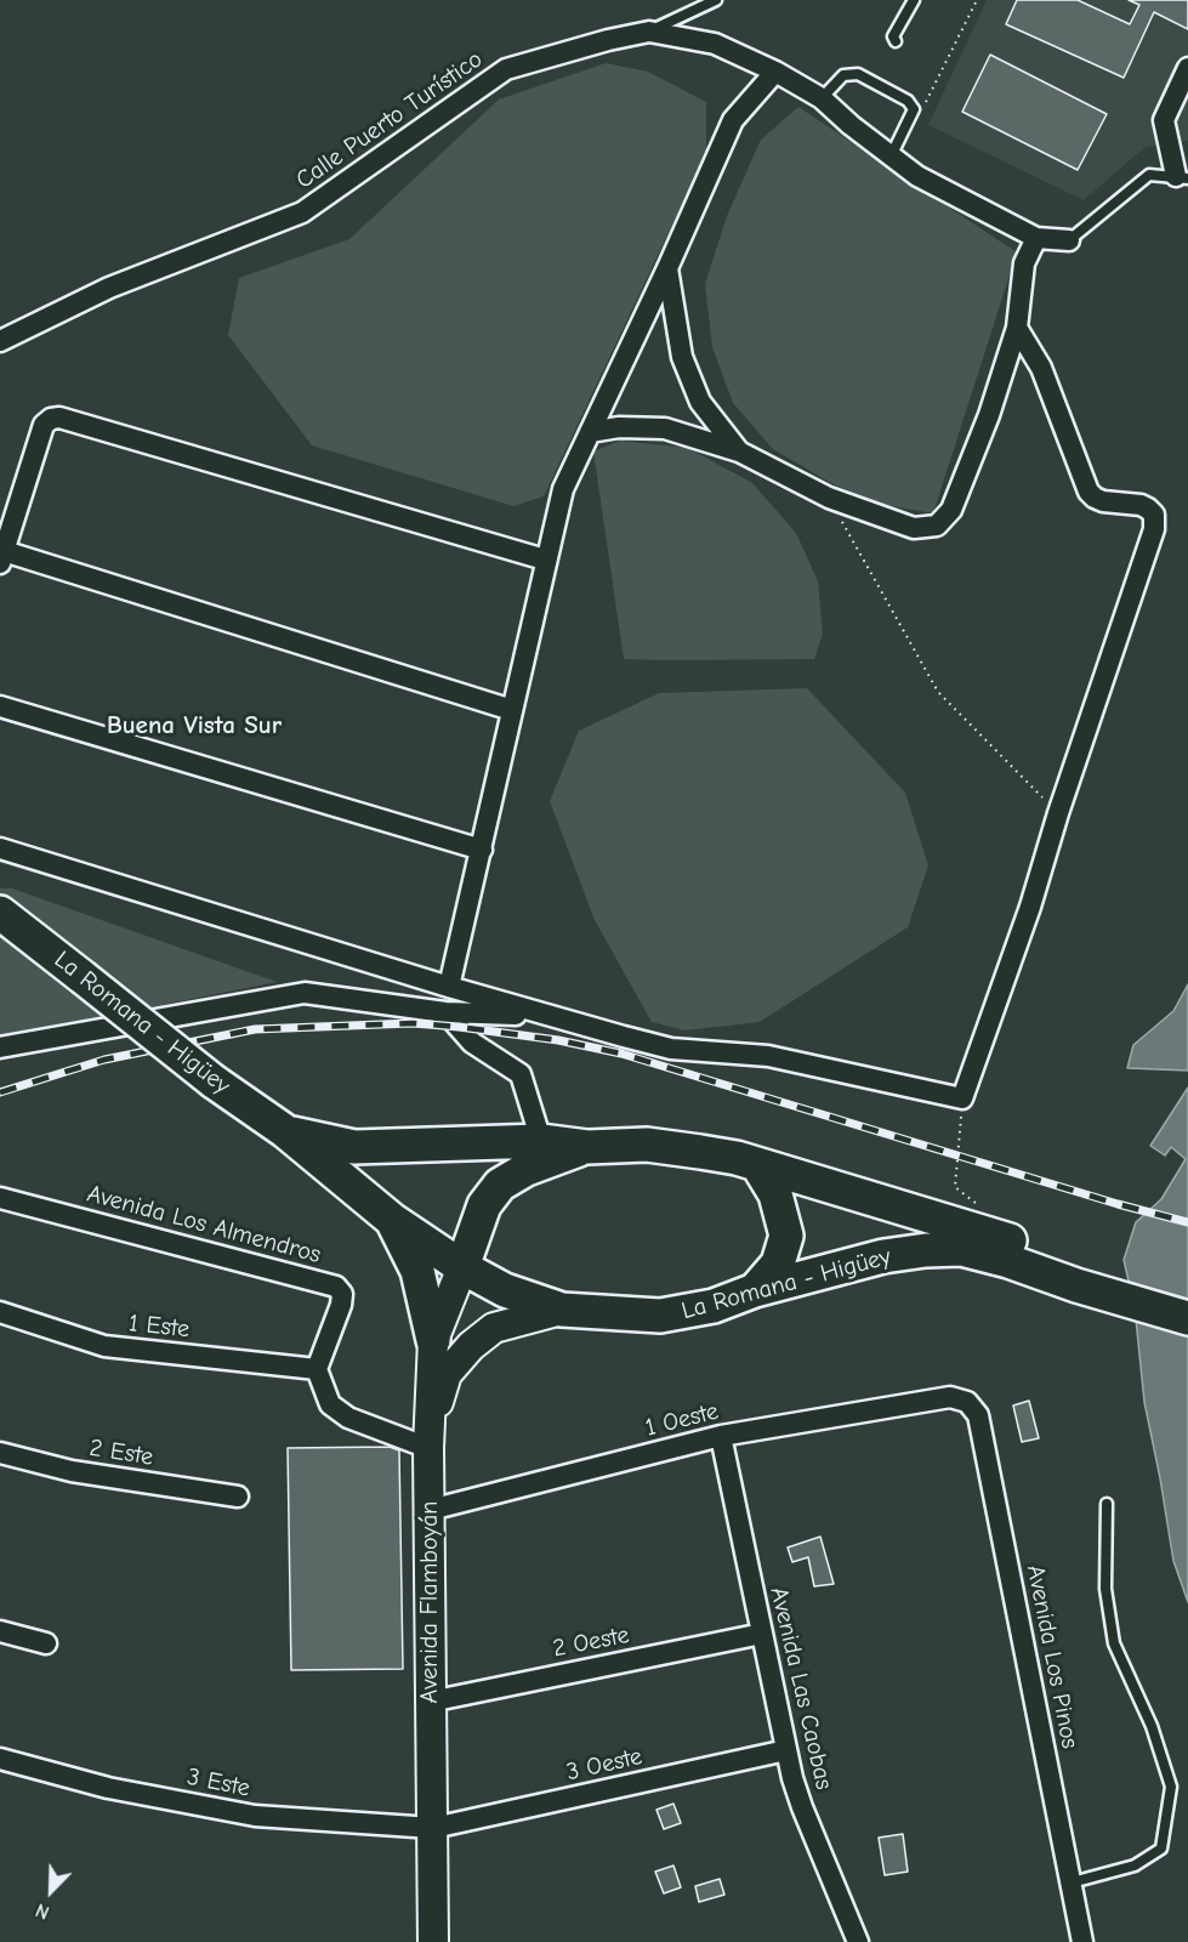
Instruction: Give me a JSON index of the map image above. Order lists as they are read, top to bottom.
{
  "streets": {
    "main road": ["La Romana - Higüey"],
    "street": [
      "Calle Puerto Turístico",
      "Avenida Los Almendros",
      "1 Este",
      "1 Oeste",
      "2 Este",
      "Avenida Flamboyán",
      "2 Oeste",
      "Avenida Los Pinos",
      "Avenida Las Caobas",
      "3 Oeste",
      "3 Este"
    ]
  },
  "crossings": [
    ["La Romana - Higüey", "Avenida Flamboyán"],
    ["Avenida Los Almendros", "1 Este"],
    ["1 Oeste", "Avenida Flamboyán"],
    ["1 Oeste", "Avenida Los Pinos"],
    ["1 Oeste", "Avenida Las Caobas"],
    ["Avenida Flamboyán", "2 Oeste"],
    ["Avenida Flamboyán", "3 Oeste"],
    ["Avenida Flamboyán", "3 Este"],
    ["2 Oeste", "Avenida Las Caobas"],
    ["Avenida Las Caobas", "3 Oeste"],
    ["3 Oeste", "3 Este"]
  ],
  "districts": ["Buena Vista Sur"],
  "north": "bottom left"
}
